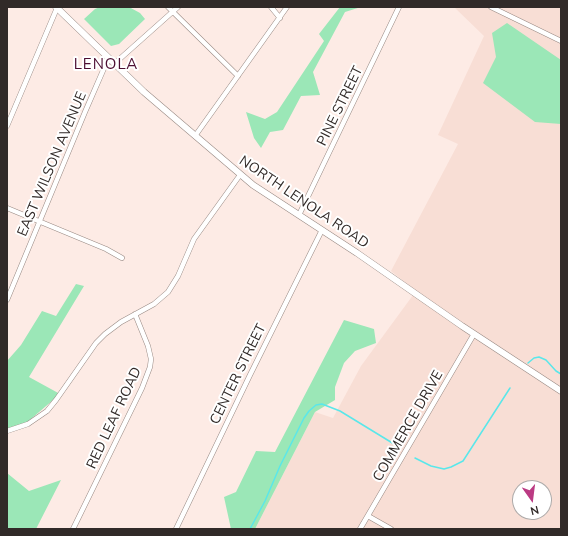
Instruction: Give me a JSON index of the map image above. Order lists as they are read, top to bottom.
{
  "streets": {
    "main road": ["NORTH LENOLA ROAD"],
    "street": [
      "PINE STREET",
      "EAST WILSON AVENUE",
      "CENTER STREET",
      "RED LEAF ROAD",
      "COMMERCE DRIVE"
    ]
  },
  "crossings": [
    ["PINE STREET", "NORTH LENOLA ROAD"],
    ["EAST WILSON AVENUE", "NORTH LENOLA ROAD"],
    ["NORTH LENOLA ROAD", "CENTER STREET"],
    ["NORTH LENOLA ROAD", "COMMERCE DRIVE"]
  ],
  "districts": ["LENOLA"],
  "north": "bottom"
}
